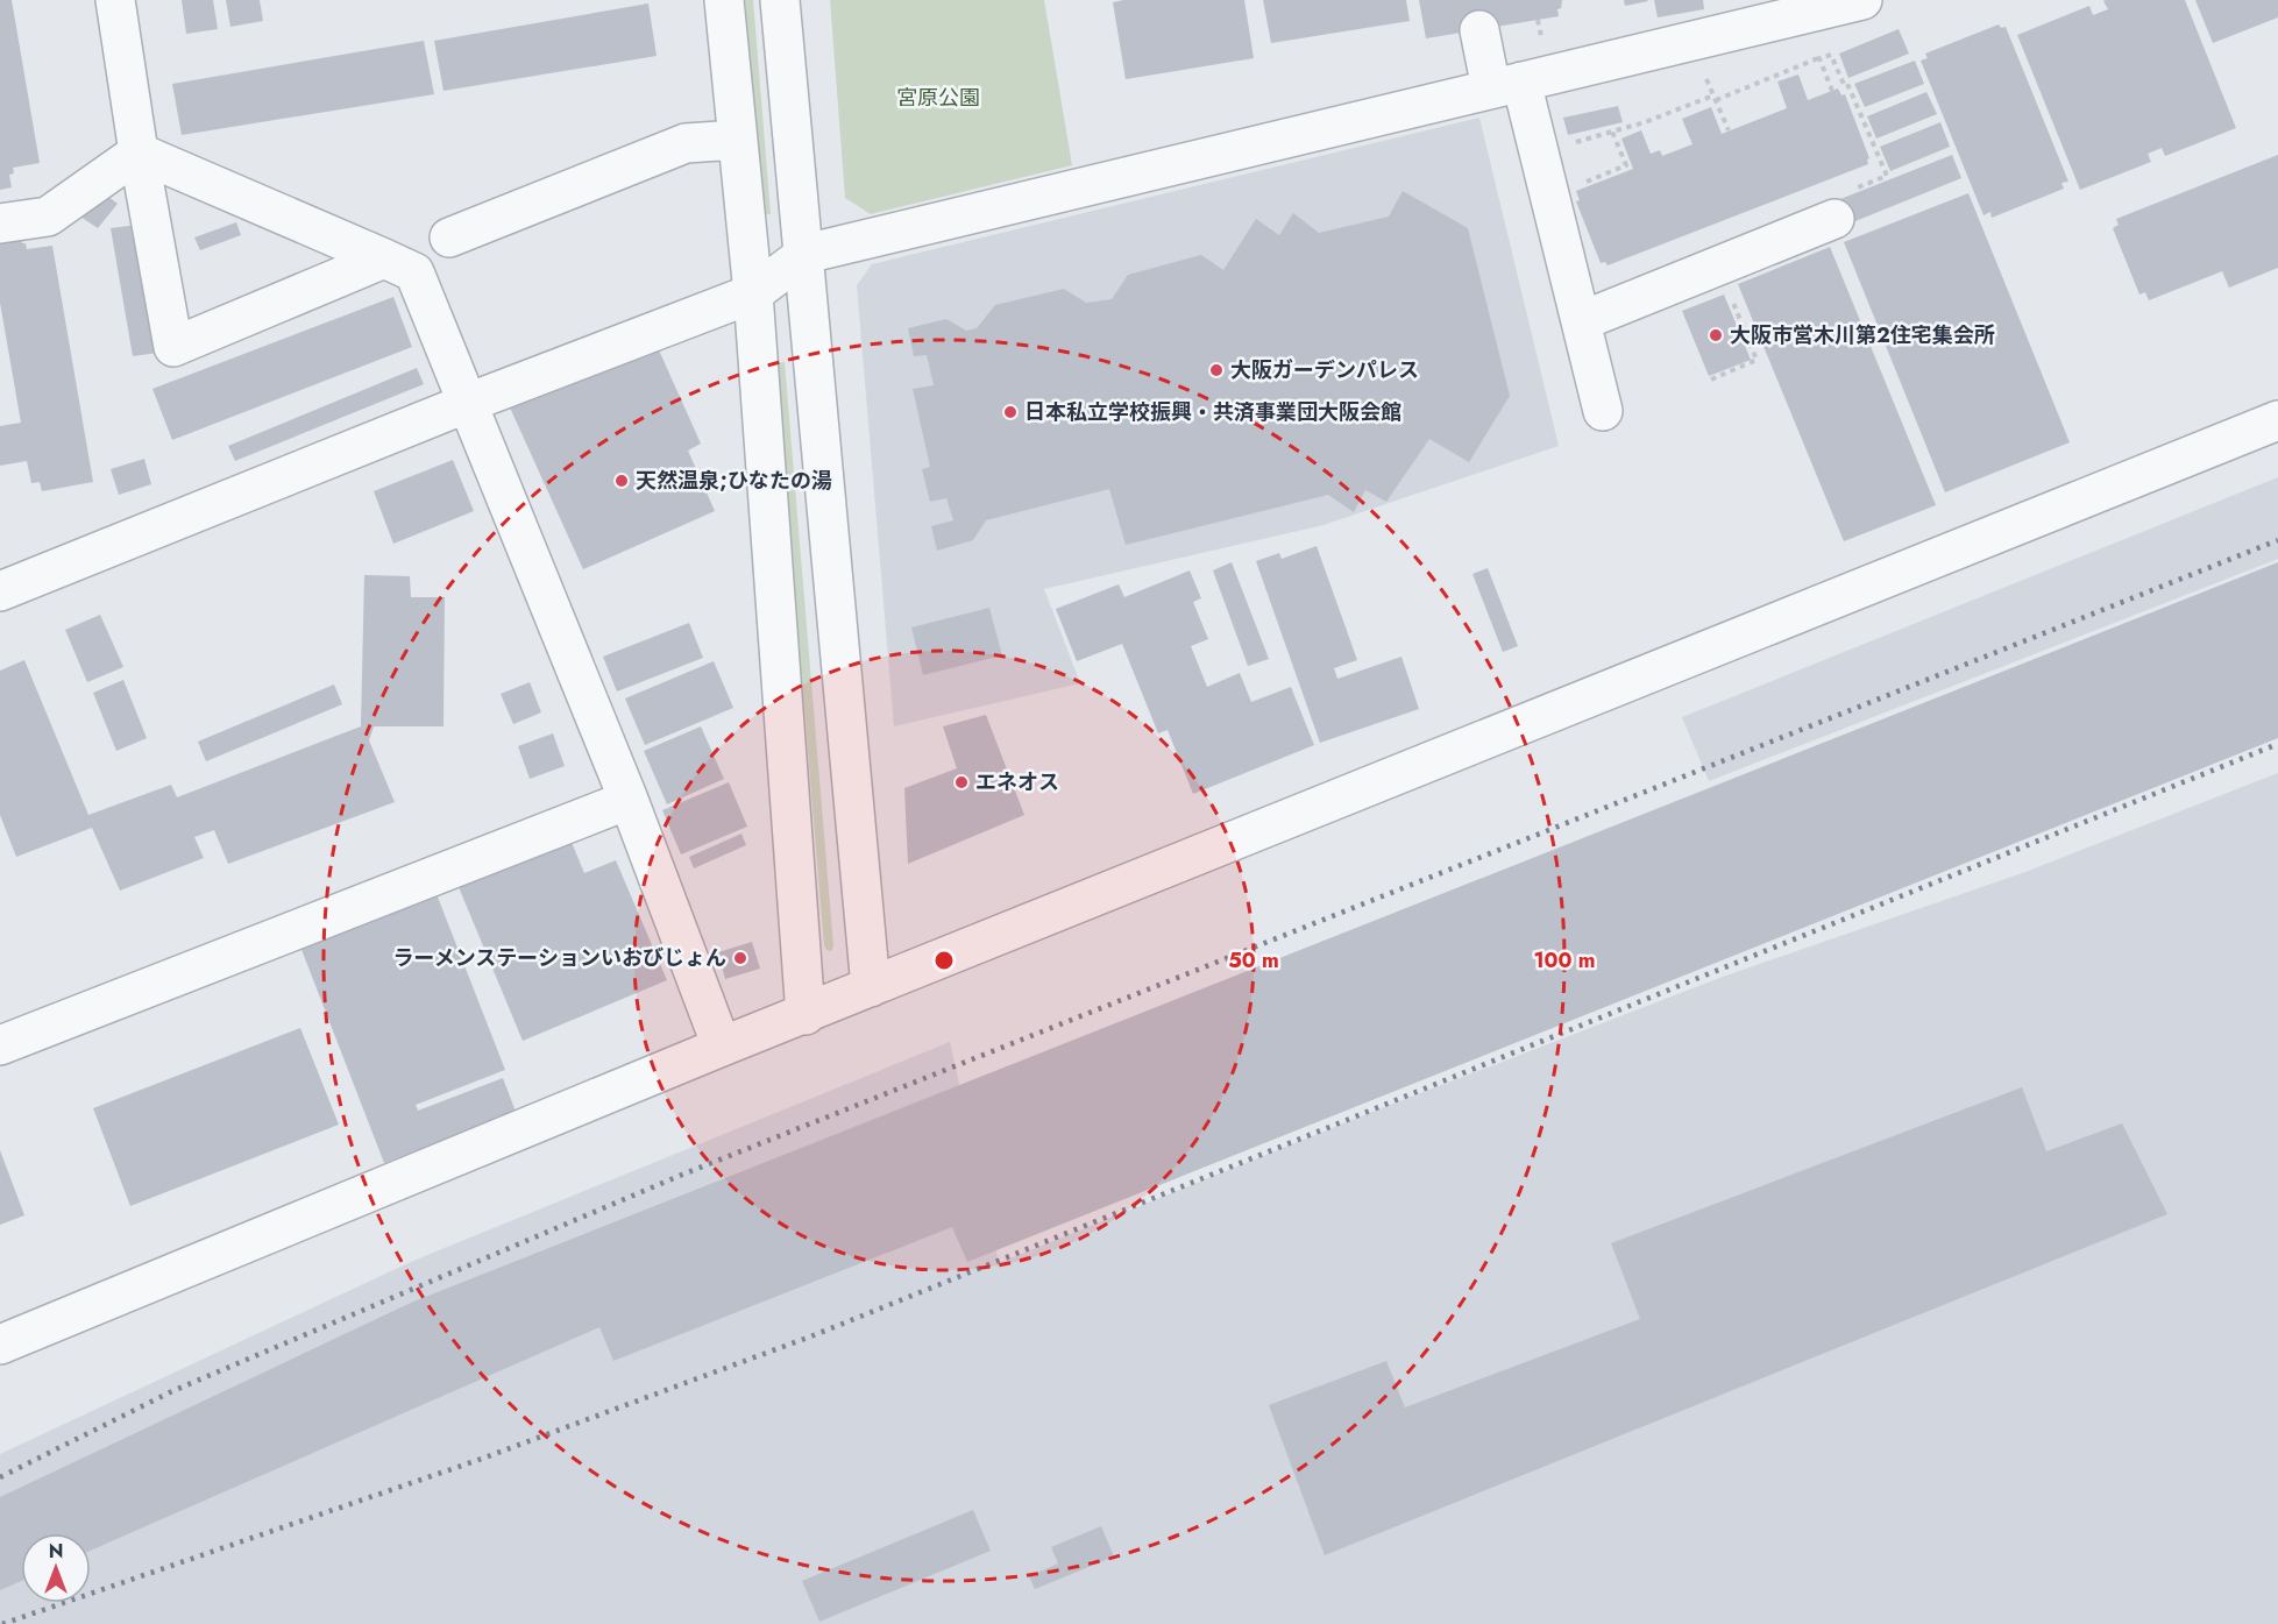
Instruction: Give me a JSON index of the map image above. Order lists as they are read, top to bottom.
{
  "parks": ["宮原公園"],
  "places": [
    "大阪市営木川第2住宅集会所",
    "大阪ガーデンパレス",
    "日本私立学校振興・共済事業団大阪会館",
    "天然温泉;ひなたの湯",
    "エネオス",
    "ラーメンステーションいおびじょん"
  ],
  "north": "top",
  "rings": ["50 m", "100 m"]
}
